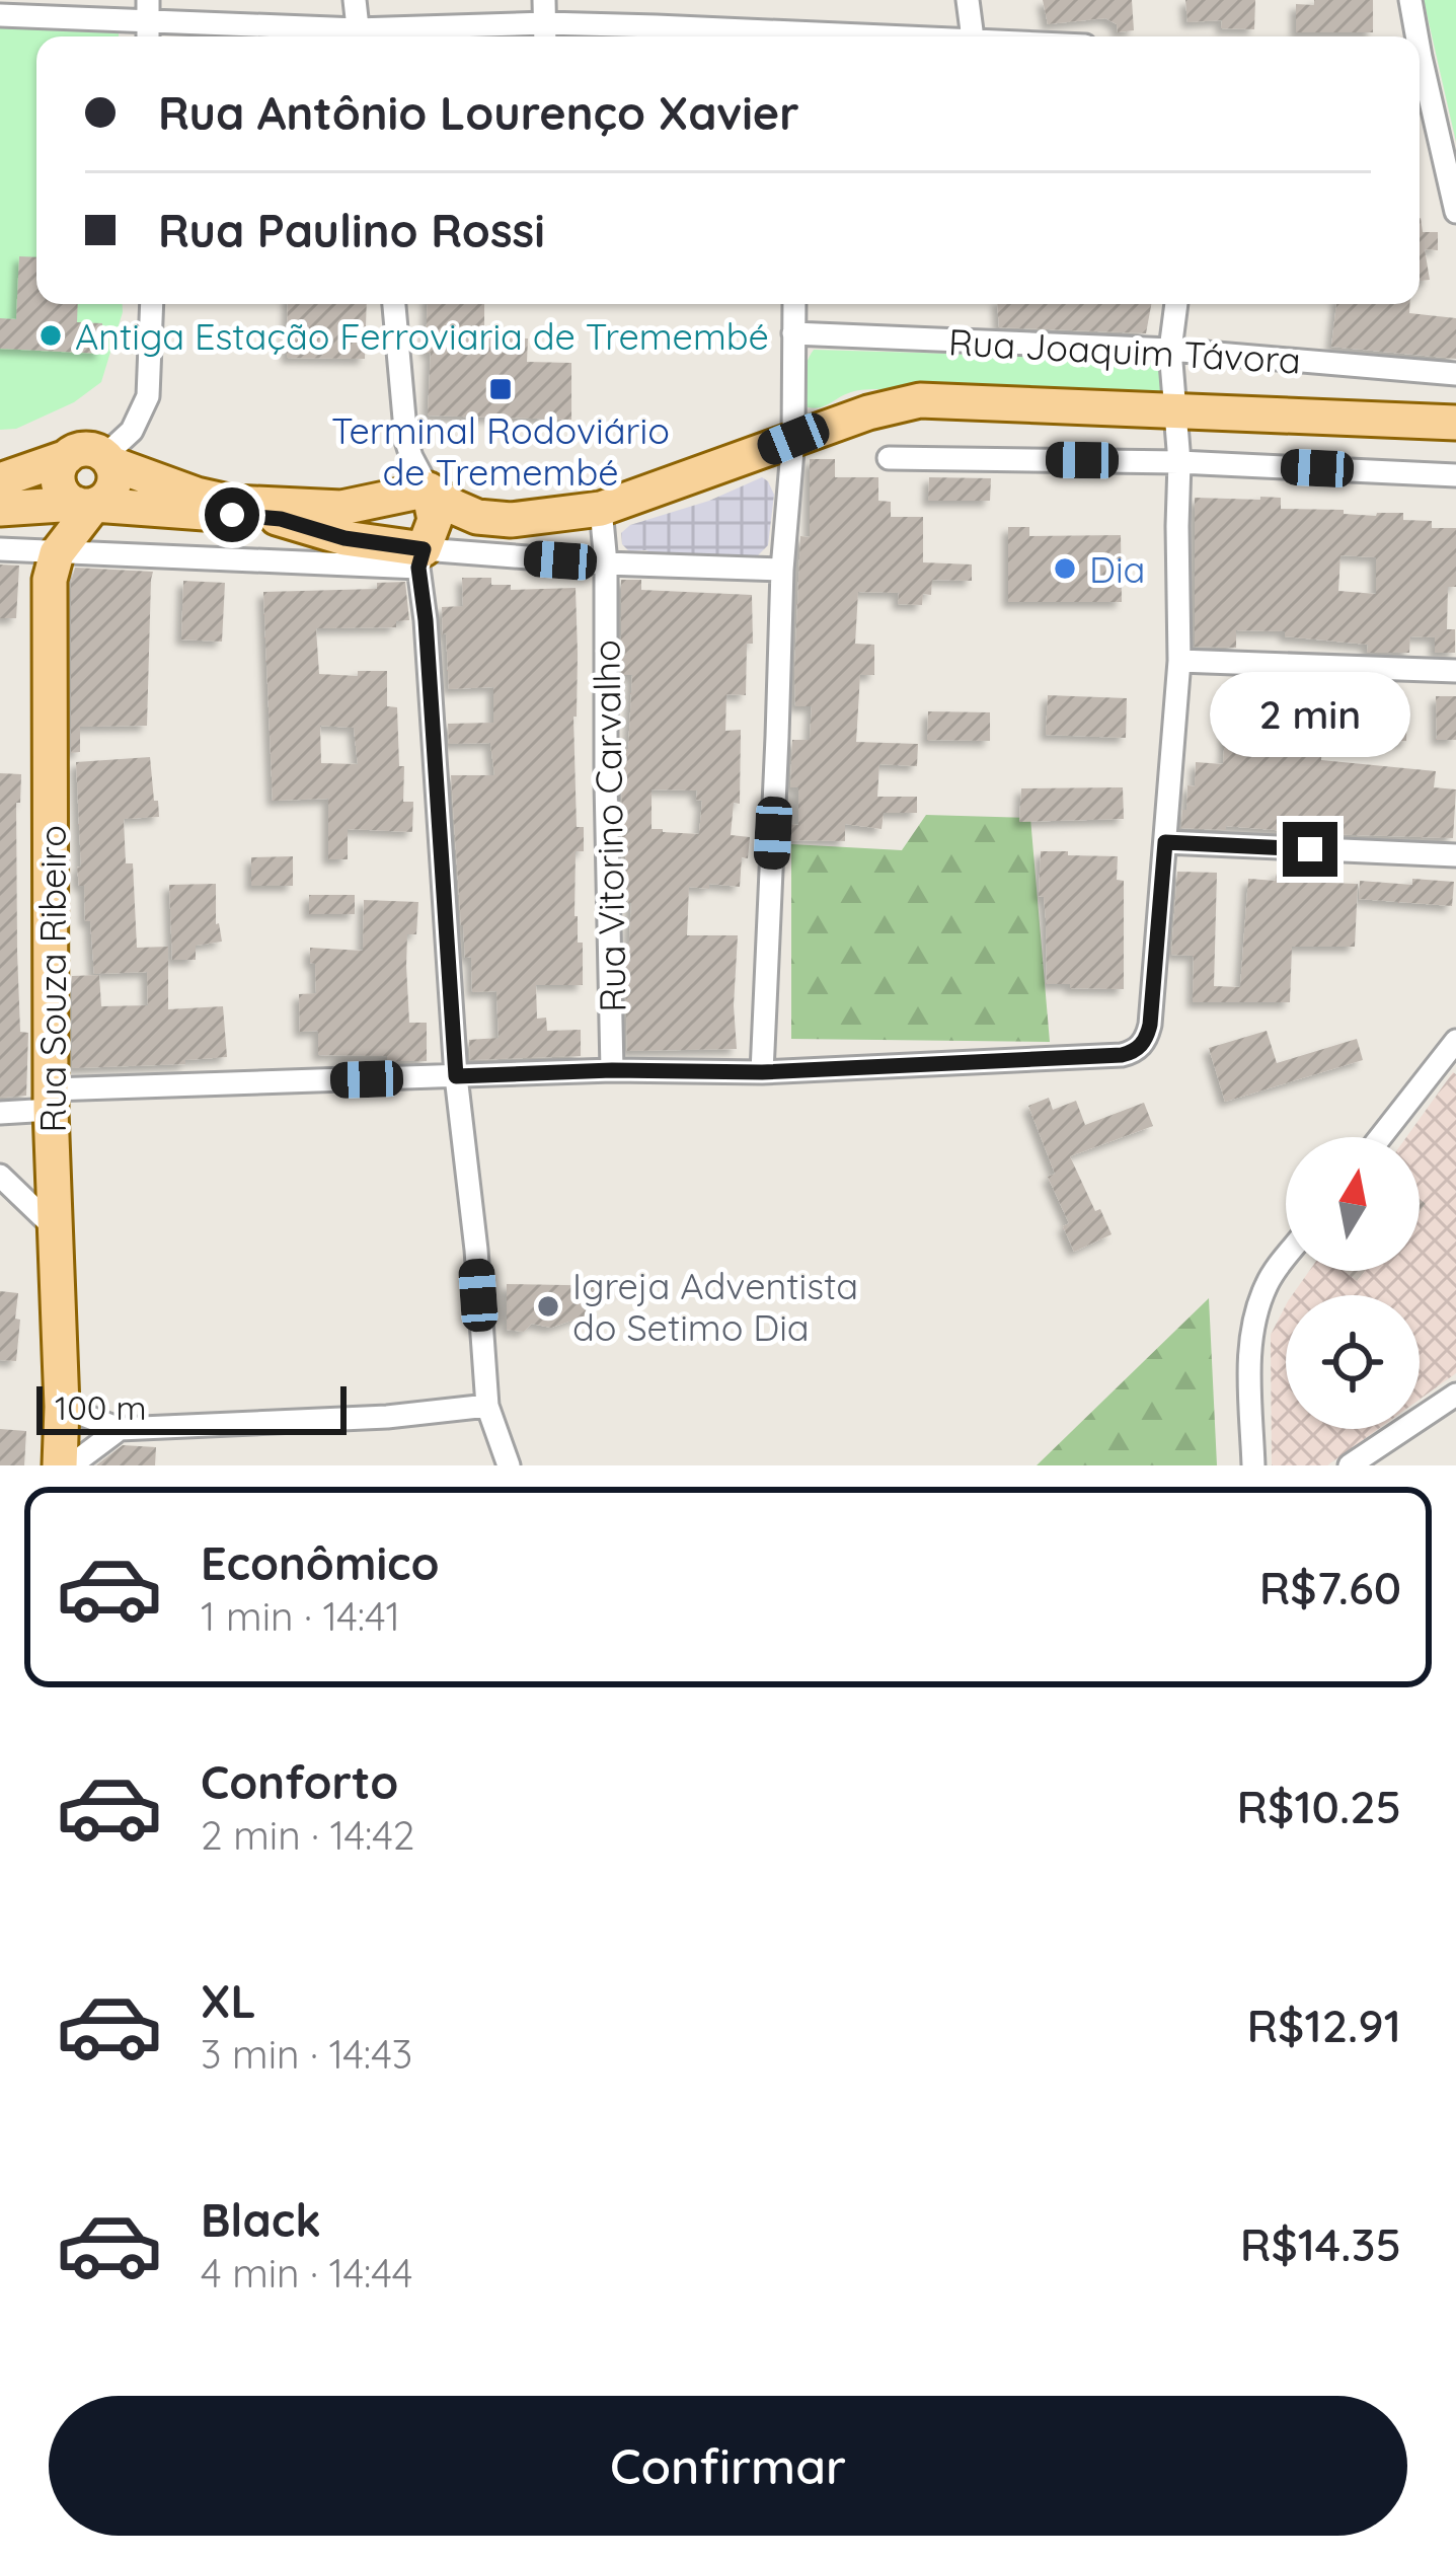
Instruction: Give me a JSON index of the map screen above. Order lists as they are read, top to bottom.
{
  "streets": {
    "main road": ["Rua Souza Ribeiro"],
    "street": ["Rua Joaquim Távora", "Rua Vitorino Carvalho"]
  },
  "places": {
    "other": ["Antiga Estação Ferroviaria de Tremembé", "Dia", "Igreja Adventista do Setimo Dia"],
    "transit": ["Terminal Rodoviário de Tremembé"]
  },
  "scale_bar": "100 m",
  "north": "top",
  "page": {
    "banner": ["Rua Antônio Lourenço Xavier", "Rua Paulino Rossi"],
    "bubble": "2 min",
    "scale": "100 m",
    "list": [
      {
        "name": "Econômico",
        "note": "1 min · 14:41",
        "value": "R$7.60"
      },
      {
        "name": "Conforto",
        "note": "2 min · 14:42",
        "value": "R$10.25"
      },
      {
        "name": "XL",
        "note": "3 min · 14:43",
        "value": "R$12.91"
      },
      {
        "name": "Black",
        "note": "4 min · 14:44",
        "value": "R$14.35"
      }
    ],
    "buttons": "Confirmar"
  }
}
